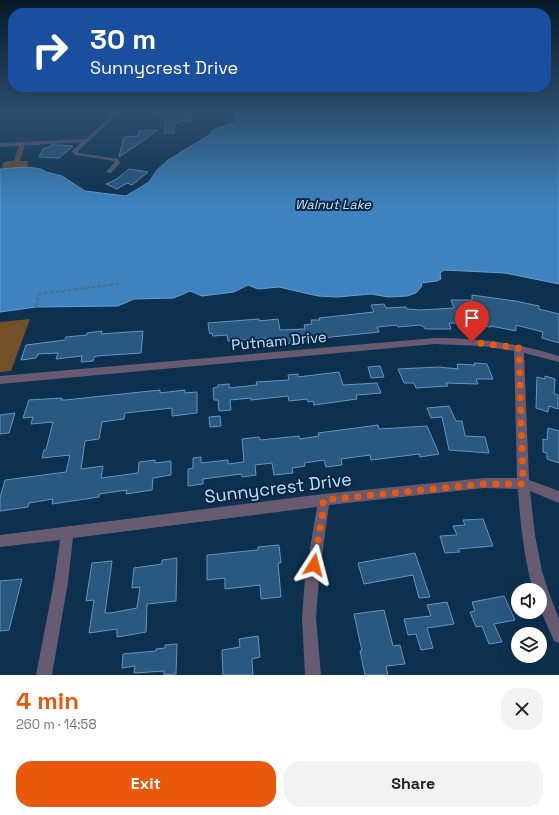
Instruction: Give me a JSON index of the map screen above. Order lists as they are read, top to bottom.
{
  "streets": {
    "street": ["Putnam Drive", "Sunnycrest Drive"]
  },
  "water": ["Walnut Lake"],
  "page": {
    "turn": ["30 m", "Sunnycrest Drive"],
    "heading": ["4 min", "260 m · 14:58"],
    "buttons": ["Exit", "Share"]
  }
}
